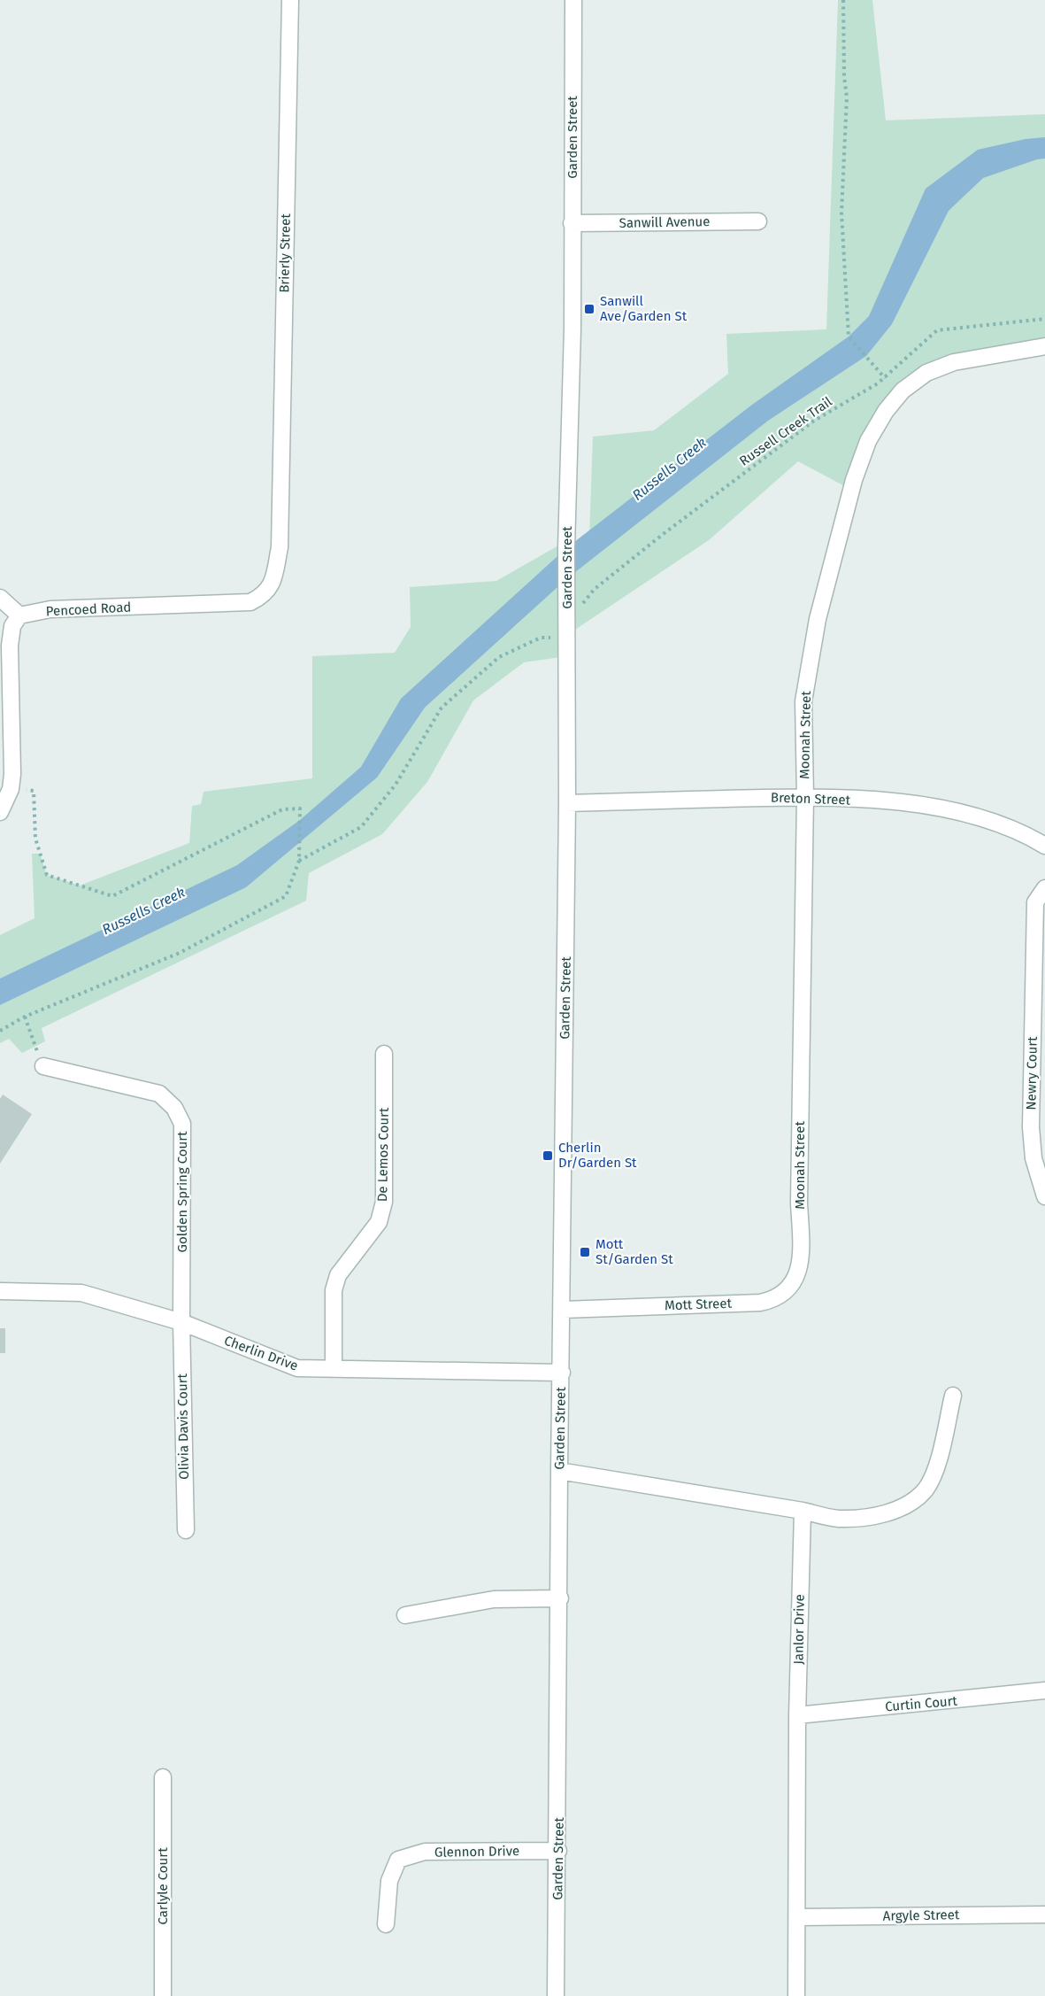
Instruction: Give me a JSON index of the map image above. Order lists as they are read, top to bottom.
{
  "streets": {
    "street": [
      "Garden Street",
      "Sanwill Avenue",
      "Brierly Street",
      "Pencoed Road",
      "Moonah Street",
      "Breton Street",
      "Newry Court",
      "De Lemos Court",
      "Golden Spring Court",
      "Mott Street",
      "Cherlin Drive",
      "Olivia Davis Court",
      "Janlor Drive",
      "Curtin Court",
      "Glennon Drive",
      "Carlyle Court",
      "Argyle Street"
    ],
    "path": ["Russell Creek Trail"]
  },
  "crossings": [
    ["Garden Street", "Sanwill Avenue"],
    ["Garden Street", "Russell Creek Trail"],
    ["Garden Street", "Breton Street"],
    ["Garden Street", "Mott Street"],
    ["Garden Street", "Cherlin Drive"],
    ["Garden Street", "Glennon Drive"],
    ["Brierly Street", "Pencoed Road"],
    ["Moonah Street", "Breton Street"],
    ["Moonah Street", "Mott Street"],
    ["De Lemos Court", "Cherlin Drive"],
    ["Golden Spring Court", "Cherlin Drive"],
    ["Golden Spring Court", "Olivia Davis Court"],
    ["Cherlin Drive", "Olivia Davis Court"],
    ["Janlor Drive", "Curtin Court"],
    ["Janlor Drive", "Argyle Street"]
  ],
  "water": ["Russells Creek"],
  "places": {
    "transit": ["Sanwill Ave/Garden St", "Cherlin Dr/Garden St", "Mott St/Garden St"]
  }
}
